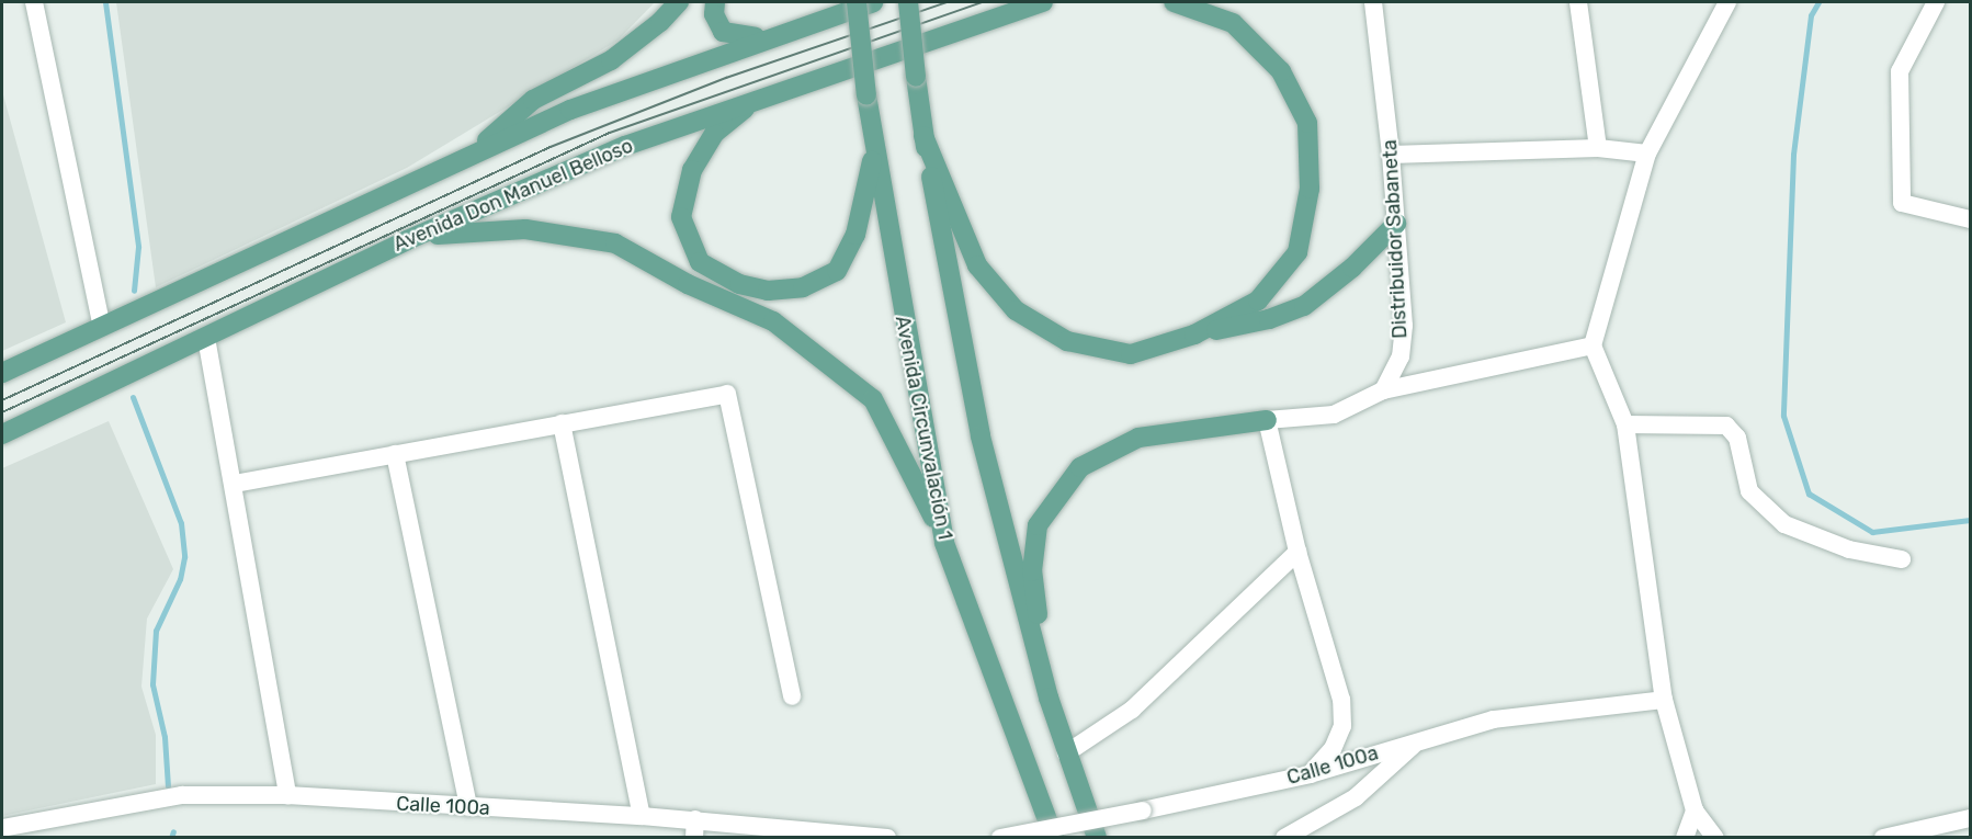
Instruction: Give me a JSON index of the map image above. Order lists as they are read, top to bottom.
{
  "streets": {
    "main road": ["Avenida Don Manuel Belloso", "Avenida Circunvalación 1"],
    "street": ["Distribuidor Sabaneta", "Calle 100a"]
  }
}
